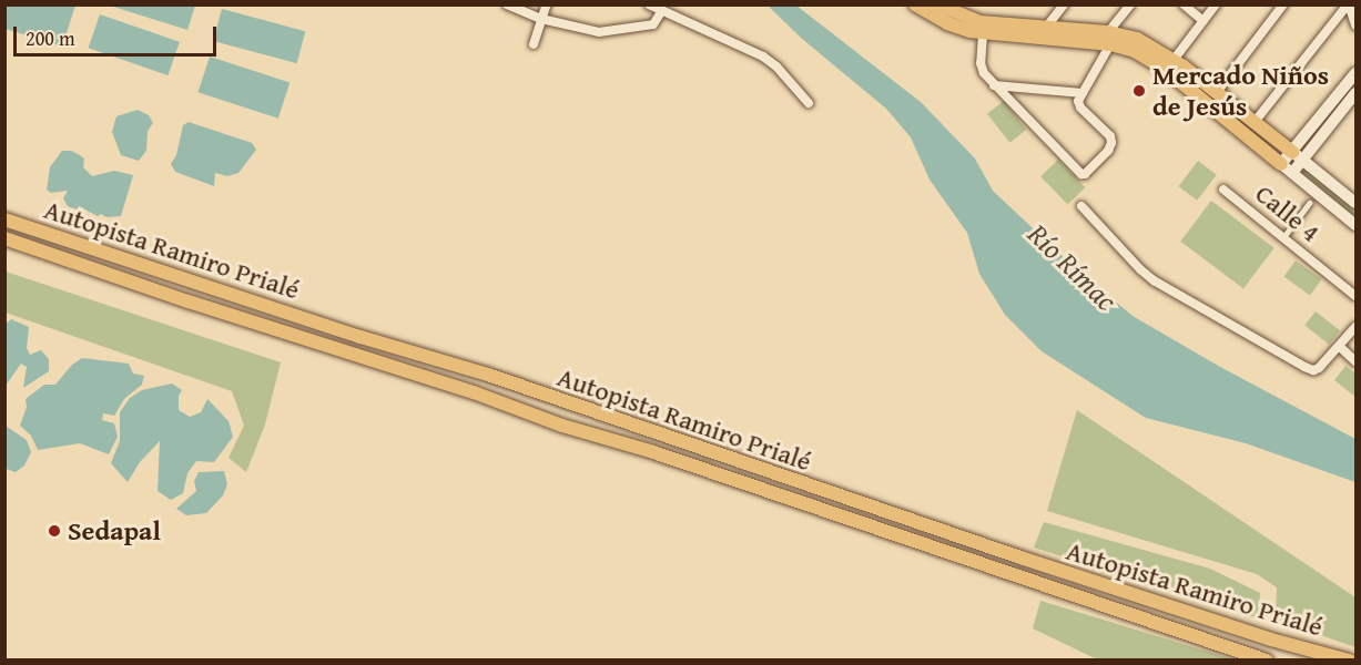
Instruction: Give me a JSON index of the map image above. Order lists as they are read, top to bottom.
{
  "streets": {
    "main road": ["Autopista Ramiro Prialé"],
    "street": ["Calle 4"]
  },
  "water": ["Río Rímac"],
  "places": ["Mercado Niños de Jesús", "Sedapal"],
  "scale_bar": "200 m"
}
